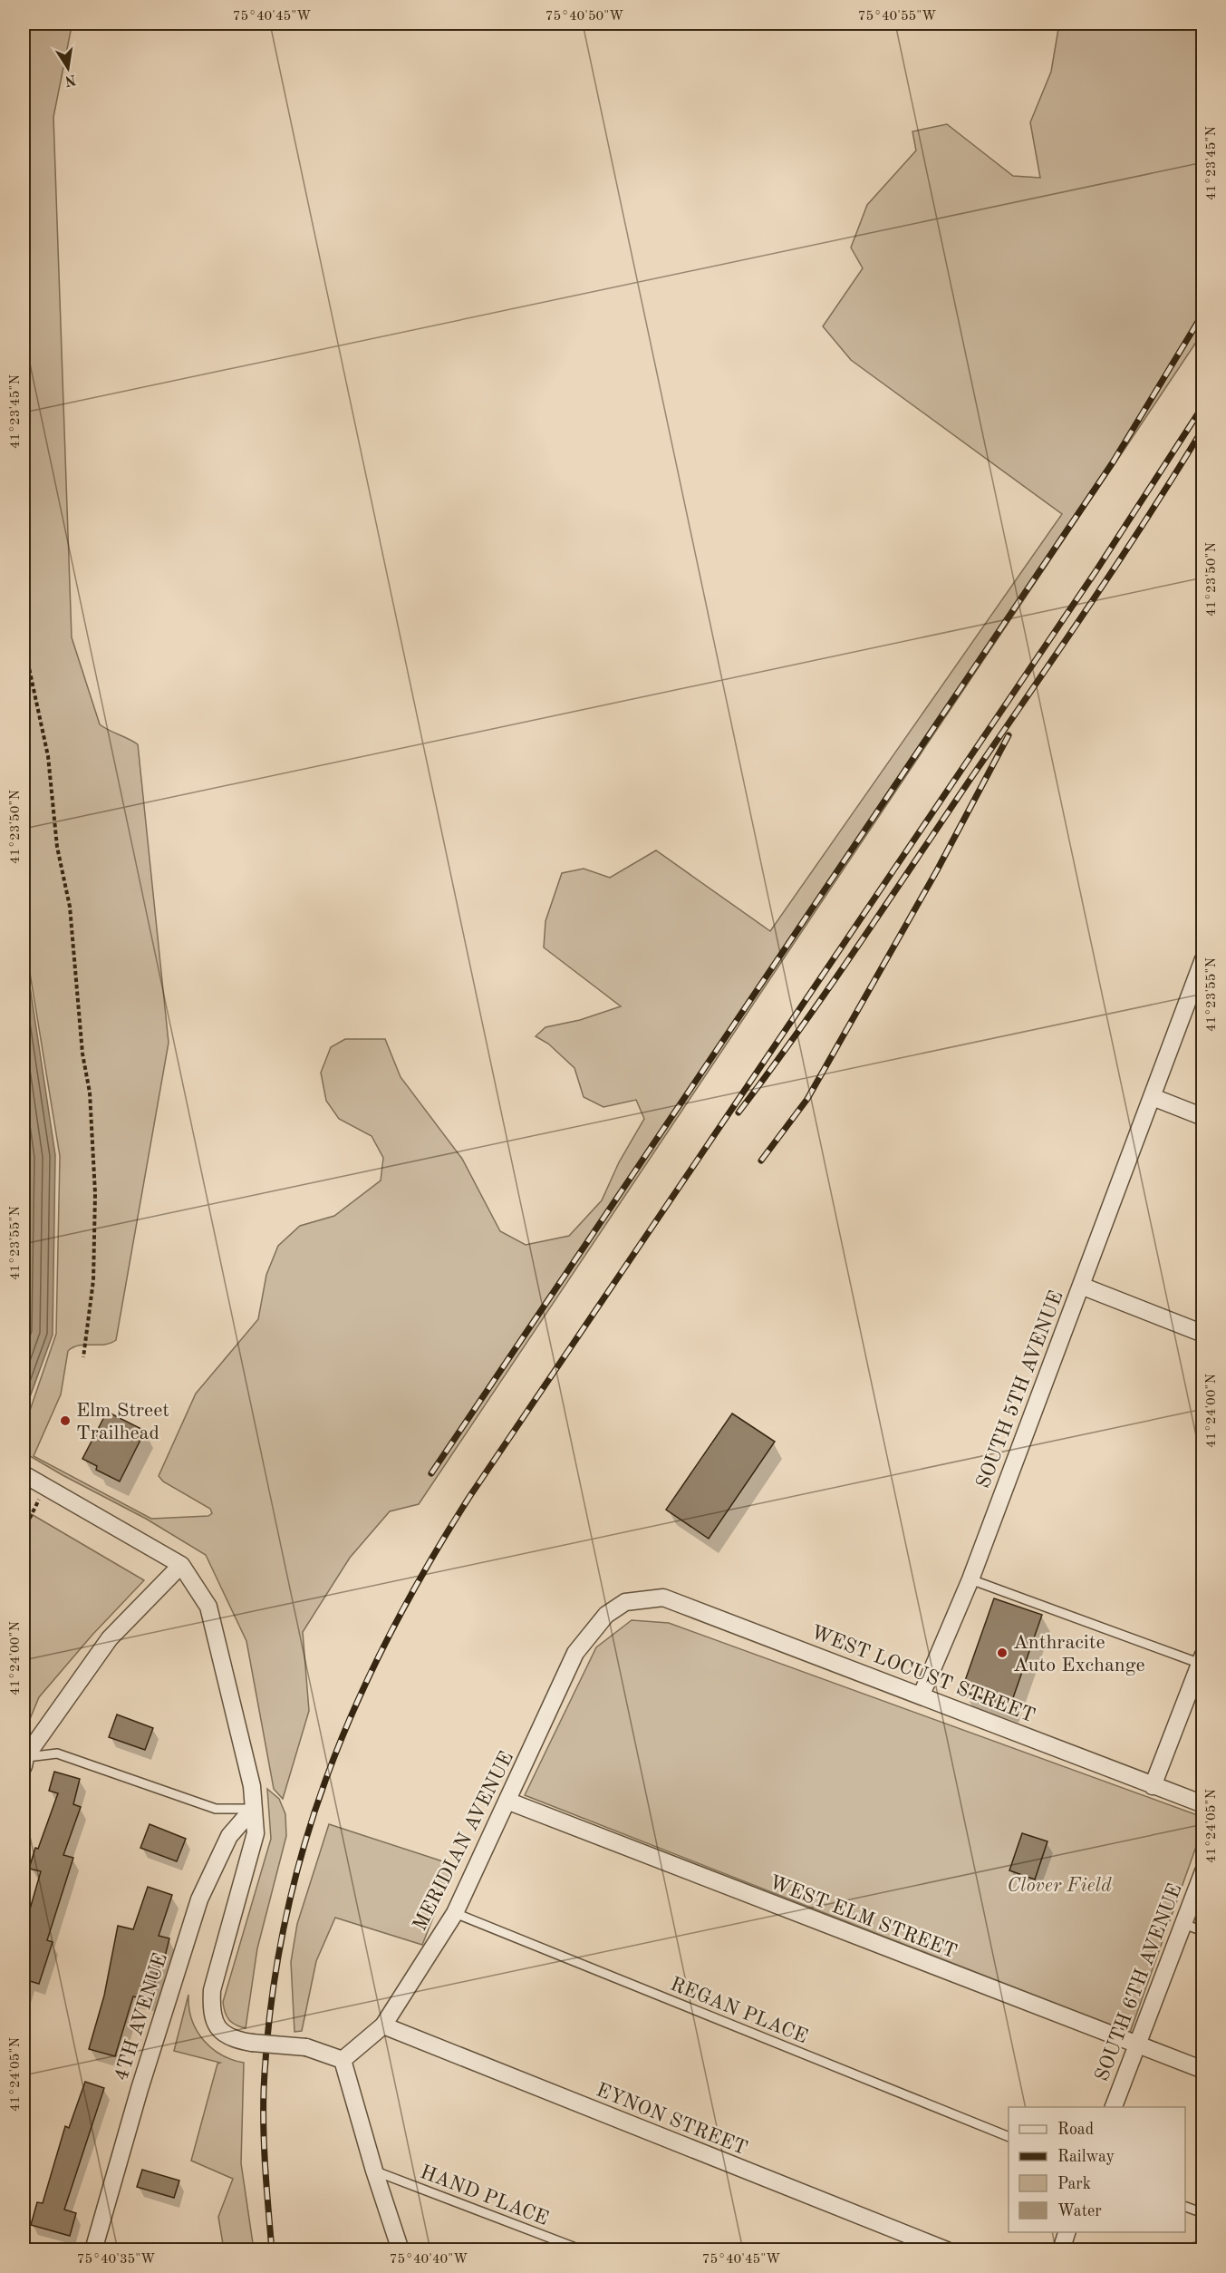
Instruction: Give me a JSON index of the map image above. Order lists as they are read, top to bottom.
{
  "streets": {
    "street": [
      "SOUTH 5TH AVENUE",
      "WEST LOCUST STREET",
      "MERIDIAN AVENUE",
      "WEST ELM STREET",
      "SOUTH 6TH AVENUE",
      "4TH AVENUE",
      "EYNON STREET"
    ],
    "lane": ["REGAN PLACE", "HAND PLACE"]
  },
  "crossings": [
    ["SOUTH 5TH AVENUE", "WEST LOCUST STREET"],
    ["WEST LOCUST STREET", "MERIDIAN AVENUE"],
    ["MERIDIAN AVENUE", "WEST ELM STREET"],
    ["MERIDIAN AVENUE", "REGAN PLACE"],
    ["MERIDIAN AVENUE", "EYNON STREET"],
    ["WEST ELM STREET", "SOUTH 6TH AVENUE"]
  ],
  "parks": ["Clover Field"],
  "places": ["Elm Street Trailhead", "Anthracite Auto Exchange"],
  "legend": [
    "Road",
    "Railway",
    "Park",
    "Water"
  ],
  "north": "bottom",
  "coordinates": [
    "75°40'45\"W",
    "75°40'50\"W",
    "75°40'55\"W",
    "41°23'45\"N",
    "41°23'50\"N",
    "41°23'55\"N",
    "41°24'00\"N",
    "41°24'05\"N",
    "75°40'35\"W",
    "75°40'40\"W"
  ]
}
